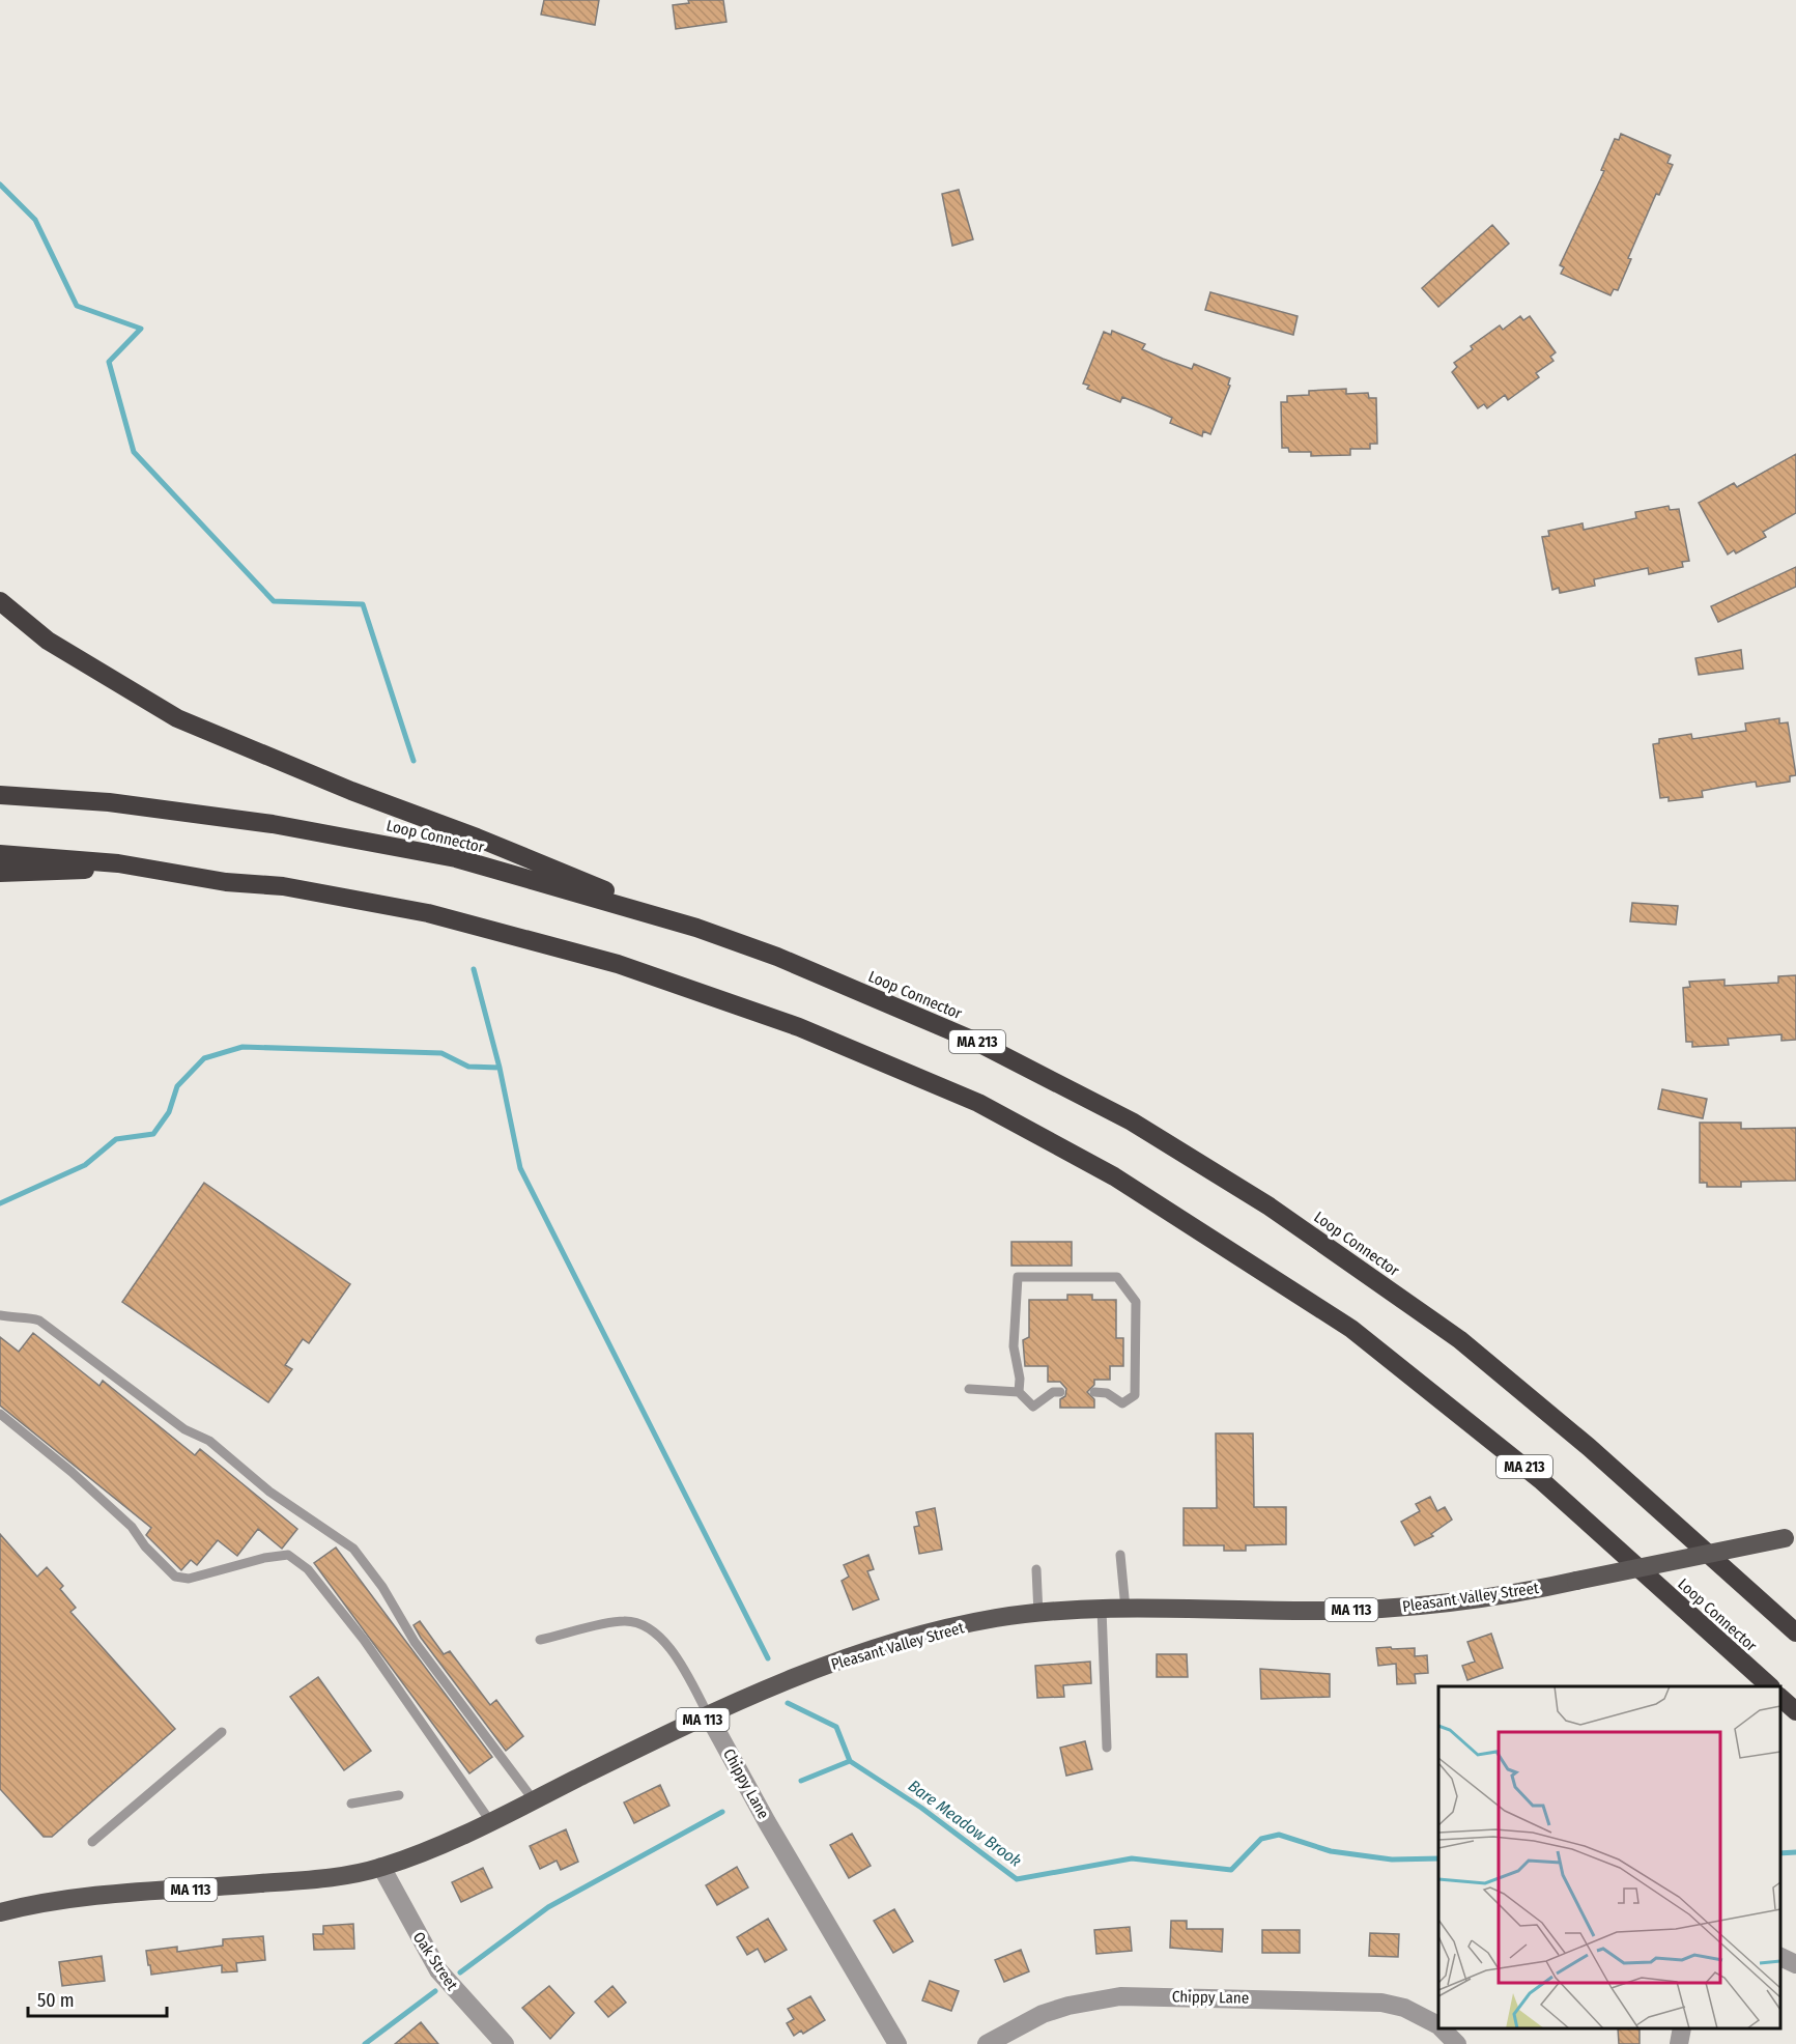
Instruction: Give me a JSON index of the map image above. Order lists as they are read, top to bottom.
{
  "streets": {
    "highway": ["Loop Connector", "MA 213"],
    "main road": ["Pleasant Valley Street", "MA 113"],
    "street": ["Chippy Lane", "Oak Street"]
  },
  "crossings": [
    ["Pleasant Valley Street", "Chippy Lane"],
    ["Pleasant Valley Street", "Oak Street"]
  ],
  "water": ["Bare Meadow Brook"],
  "scale_bar": "50 m"
}
